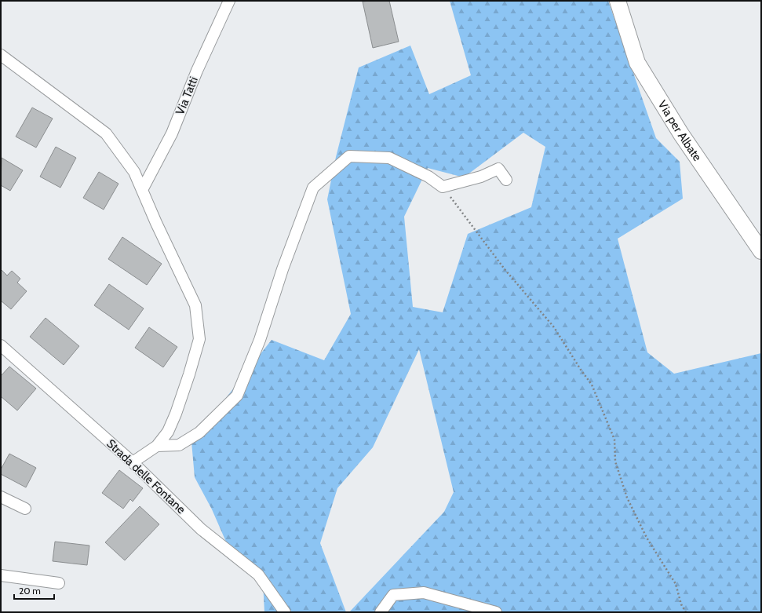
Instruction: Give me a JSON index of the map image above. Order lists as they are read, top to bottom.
{
  "streets": {
    "street": ["Via Tatti", "Via per Albate", "Strada delle Fontane"]
  },
  "scale_bar": "20 m"
}
